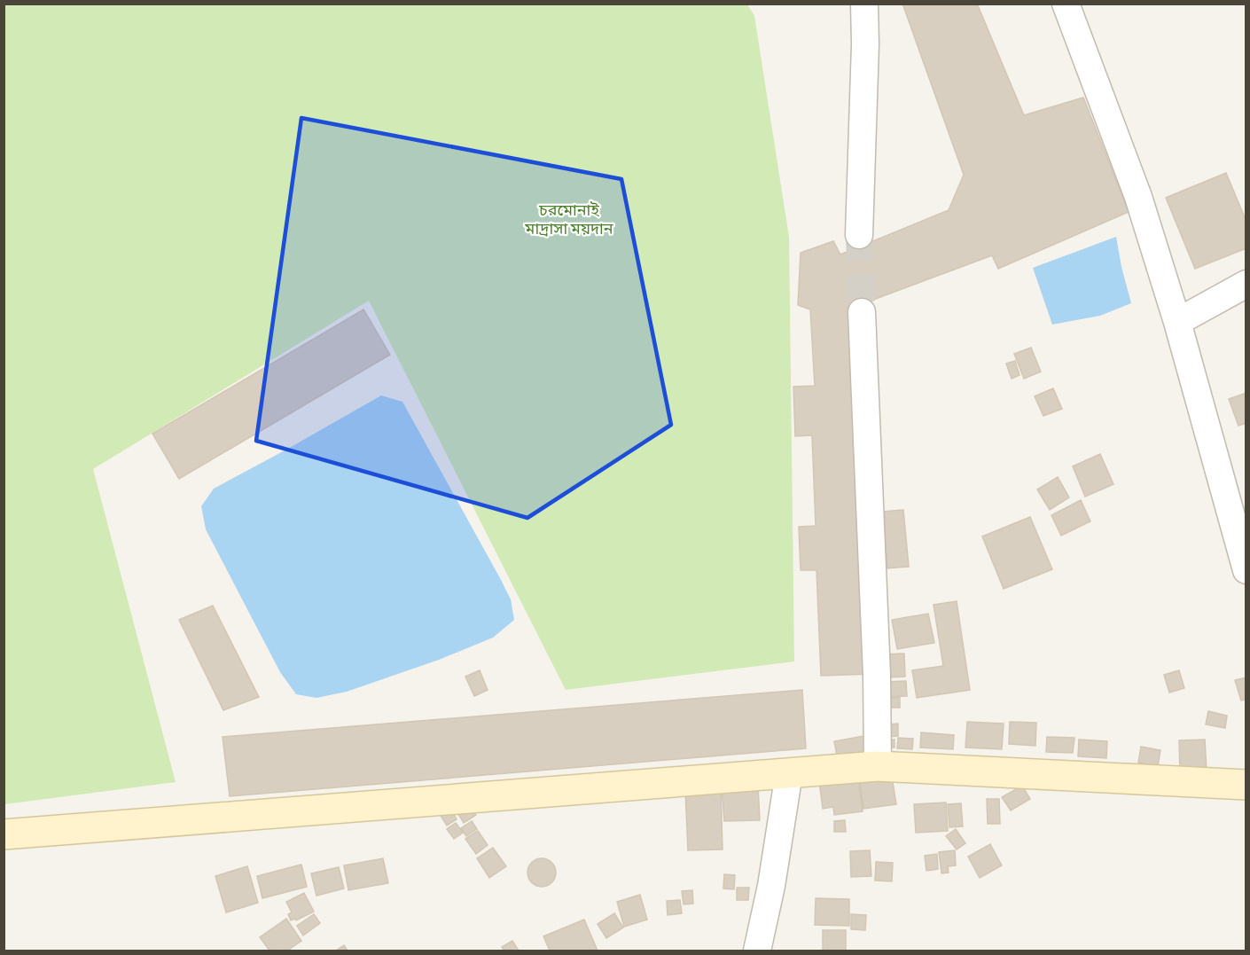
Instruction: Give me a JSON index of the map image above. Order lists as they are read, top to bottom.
{
  "parks": ["চরমোনাই মাদ্রাসা ময়দান"]
}
